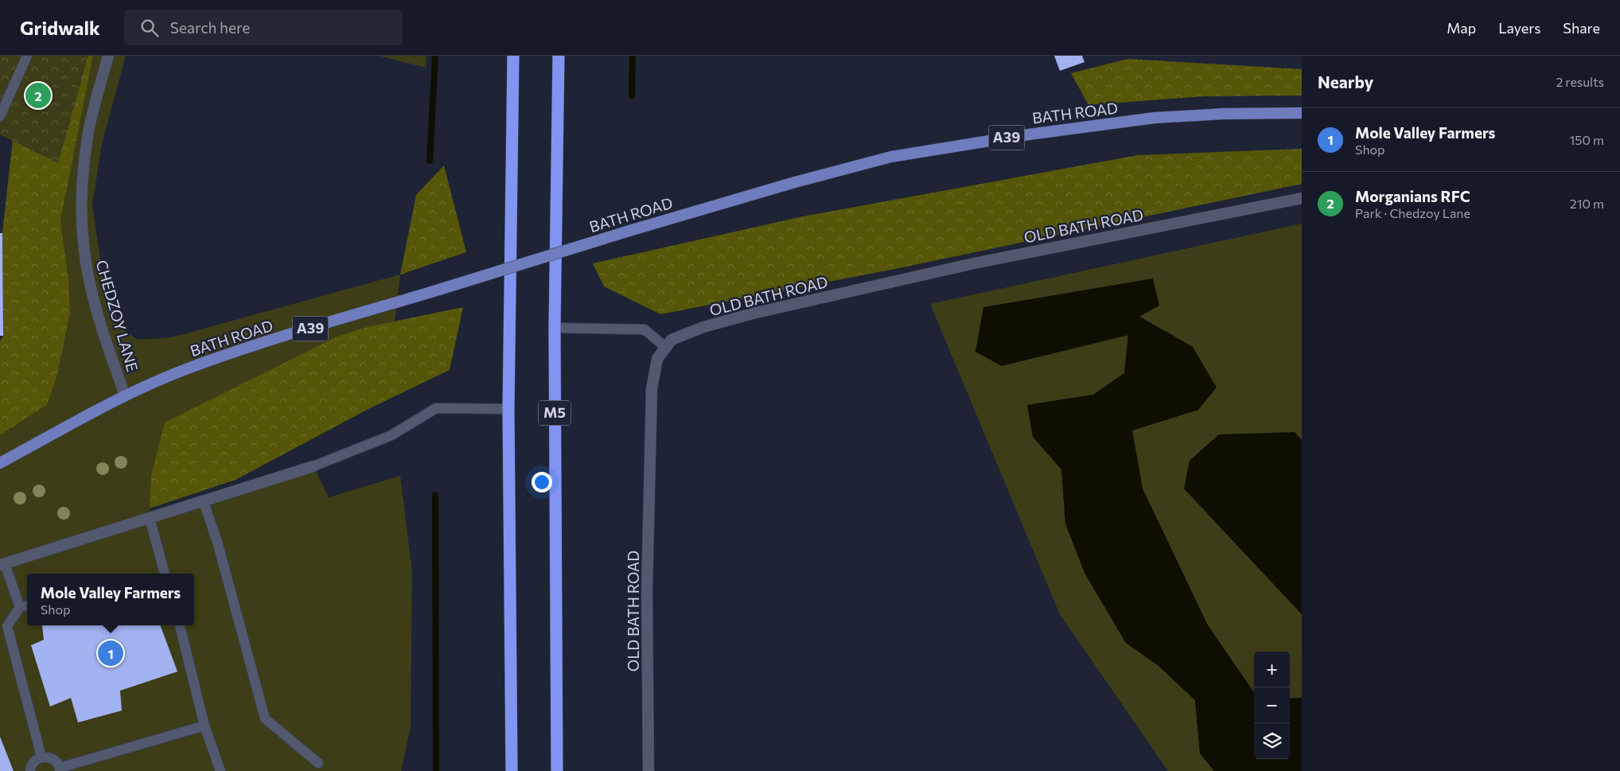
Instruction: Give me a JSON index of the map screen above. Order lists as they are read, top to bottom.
{
  "streets": {
    "highway": ["M5"],
    "main road": ["BATH ROAD", "A39"],
    "street": ["OLD BATH ROAD", "CHEDZOY LANE"]
  },
  "crossings": [
    ["BATH ROAD", "CHEDZOY LANE"]
  ],
  "page": {
    "header": "Gridwalk",
    "search": "Search here",
    "nav": ["Map", "Layers", "Share"],
    "heading": ["Nearby", "2 results"],
    "pins": ["2", "1"],
    "list": [
      {
        "mark": "1",
        "name": "Mole Valley Farmers",
        "note": "Shop",
        "value": "150 m"
      },
      {
        "mark": "2",
        "name": "Morganians RFC",
        "note": "Park · Chedzoy Lane",
        "value": "210 m"
      }
    ],
    "popup": ["Mole Valley Farmers", "Shop"],
    "map_buttons": ["+", "−"]
  }
}
